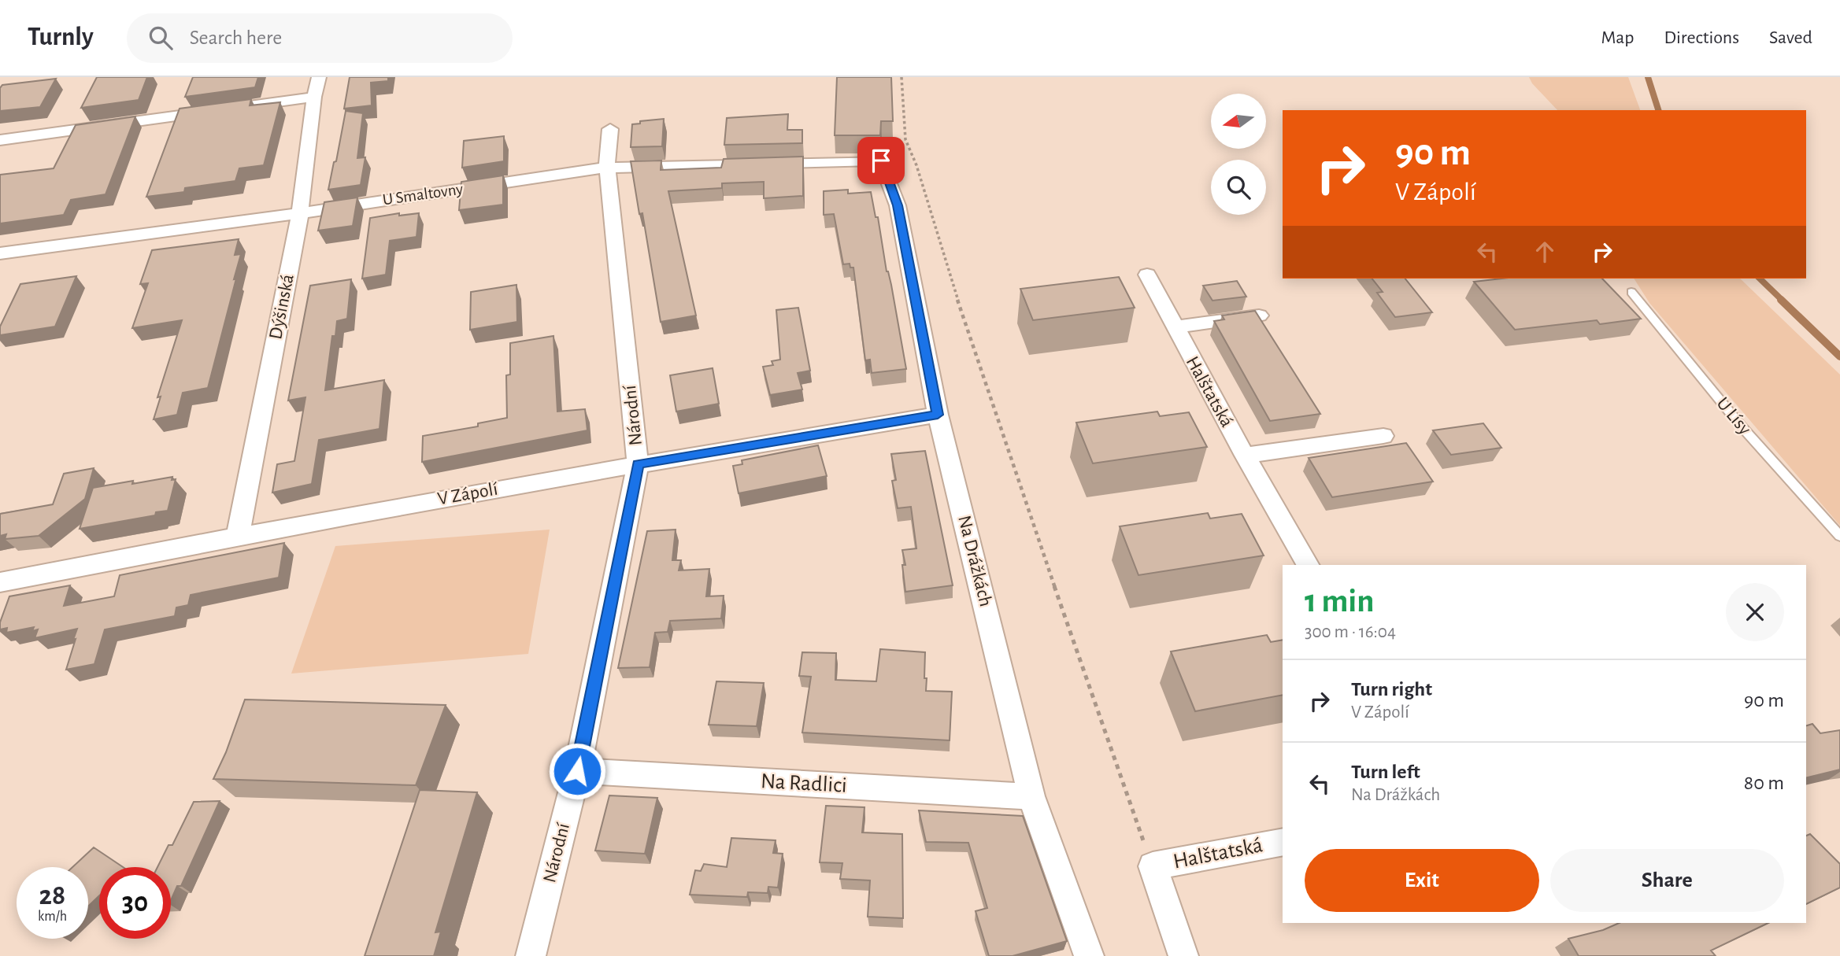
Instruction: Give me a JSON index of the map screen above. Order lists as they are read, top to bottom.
{
  "streets": {
    "street": [
      "U Smaltovny",
      "Dýšinská",
      "Halštatská",
      "Národní",
      "V Zápolí",
      "Na Drážkách",
      "Na Radlici"
    ],
    "lane": ["U Lísy"]
  },
  "crossings": [
    ["U Smaltovny", "Dýšinská"],
    ["U Smaltovny", "Národní"],
    ["U Smaltovny", "Na Drážkách"],
    ["Dýšinská", "V Zápolí"],
    ["Národní", "V Zápolí"],
    ["Národní", "Na Radlici"],
    ["V Zápolí", "Na Drážkách"],
    ["Na Drážkách", "Na Radlici"]
  ],
  "north": "left",
  "page": {
    "header": "Turnly",
    "search": "Search here",
    "nav": ["Map", "Directions", "Saved"],
    "turn": ["90 m", "V Zápolí"],
    "heading": ["1 min", "300 m · 16:04"],
    "list": [
      {
        "name": "Turn right",
        "note": "V Zápolí",
        "value": "90 m"
      },
      {
        "name": "Turn left",
        "note": "Na Drážkách",
        "value": "80 m"
      }
    ],
    "buttons": ["Exit", "Share"],
    "speed": "28 km/h",
    "limit": "30"
  }
}
